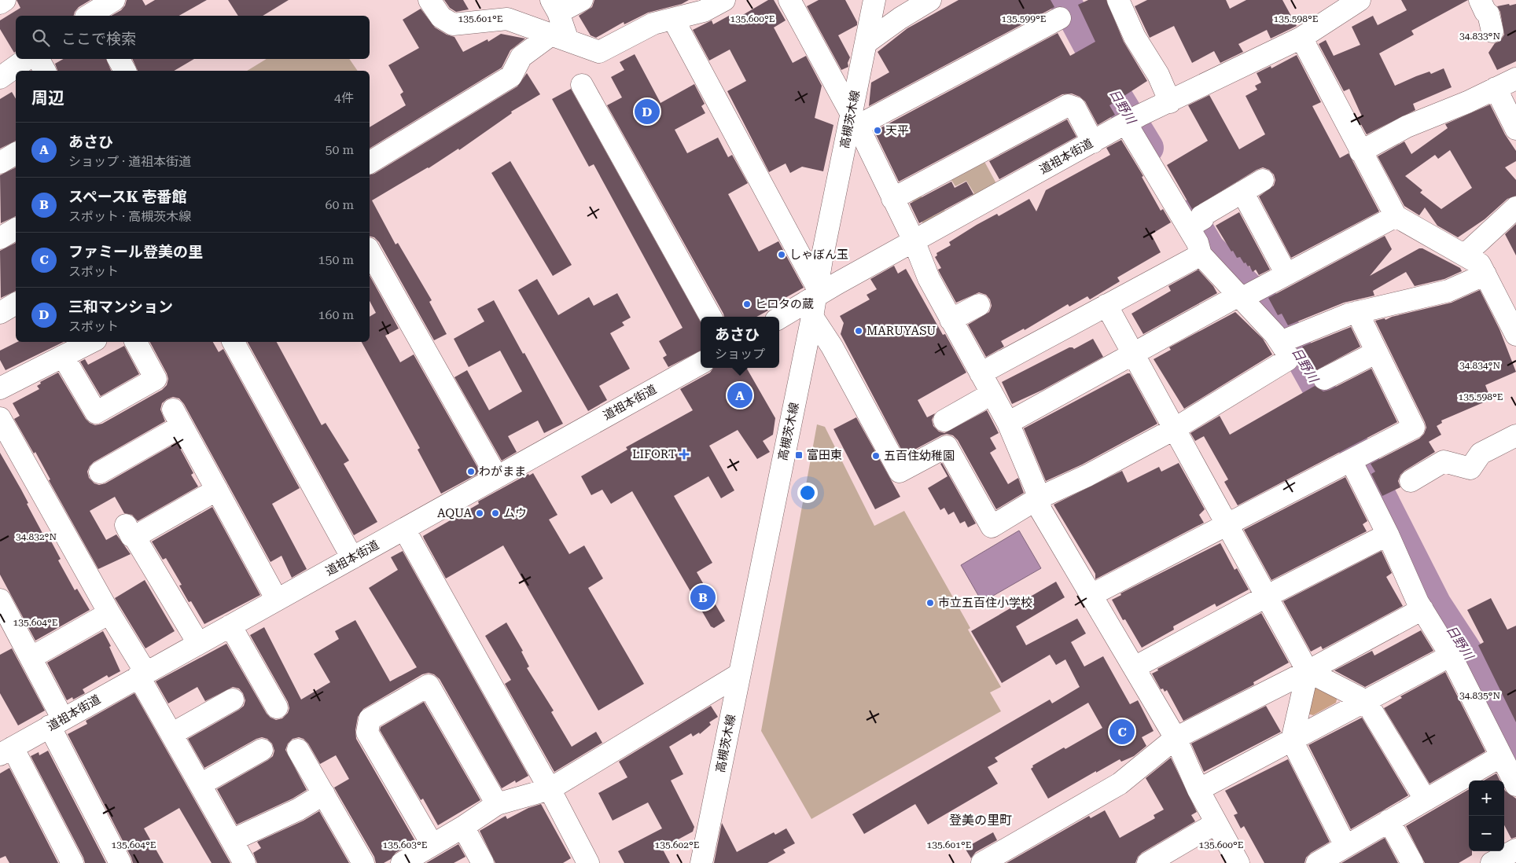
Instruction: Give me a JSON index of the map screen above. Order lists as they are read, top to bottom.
{
  "streets": {
    "street": ["高槻茨木線", "道祖本街道"]
  },
  "crossings": [
    ["高槻茨木線", "道祖本街道"]
  ],
  "districts": ["登美の里町"],
  "water": ["日野川"],
  "places": {
    "other": [
      "天平",
      "しゃぼん玉",
      "ヒロタの蔵",
      "MARUYASU",
      "五百住幼稚園",
      "わがまま",
      "AQUA",
      "ムウ",
      "市立五百住小学校"
    ],
    "health": ["LIFORT"],
    "transit": ["富田東"]
  },
  "page": {
    "search": "ここで検索",
    "heading": ["周辺", "4件"],
    "pins": [
      "D",
      "A",
      "B",
      "C"
    ],
    "list": [
      {
        "mark": "A",
        "name": "あさひ",
        "note": "ショップ · 道祖本街道",
        "value": "50 m"
      },
      {
        "mark": "B",
        "name": "スペースK 壱番館",
        "note": "スポット · 高槻茨木線",
        "value": "60 m"
      },
      {
        "mark": "C",
        "name": "ファミール登美の里",
        "note": "スポット",
        "value": "150 m"
      },
      {
        "mark": "D",
        "name": "三和マンション",
        "note": "スポット",
        "value": "160 m"
      }
    ],
    "popup": ["あさひ", "ショップ"],
    "map_buttons": ["+", "−"]
  },
  "coordinates": [
    "135.601°E",
    "135.600°E",
    "135.599°E",
    "135.598°E",
    "34.833°N",
    "34.834°N",
    "34.832°N",
    "135.604°E",
    "34.835°N",
    "135.603°E",
    "135.602°E"
  ]
}
